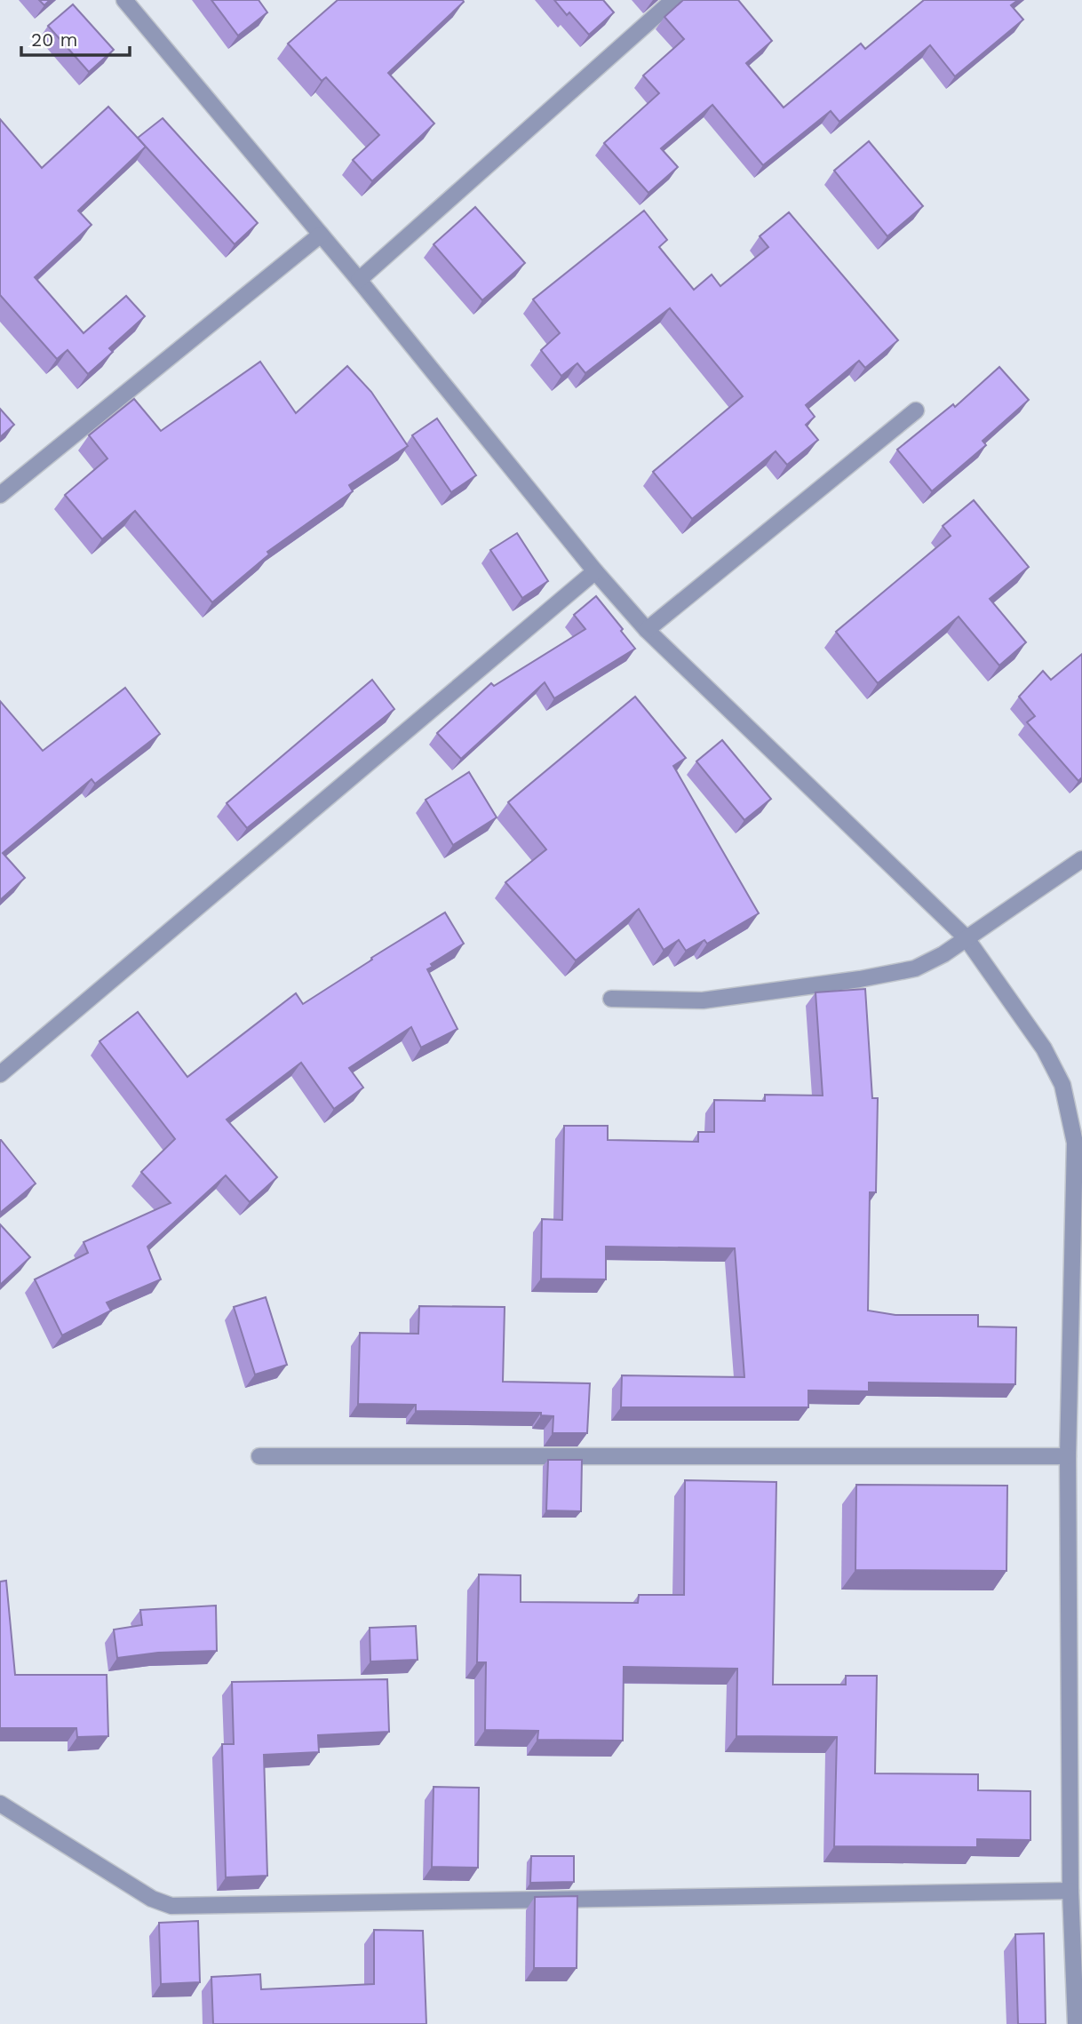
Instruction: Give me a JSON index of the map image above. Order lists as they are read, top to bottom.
{
  "scale_bar": "20 m"
}
